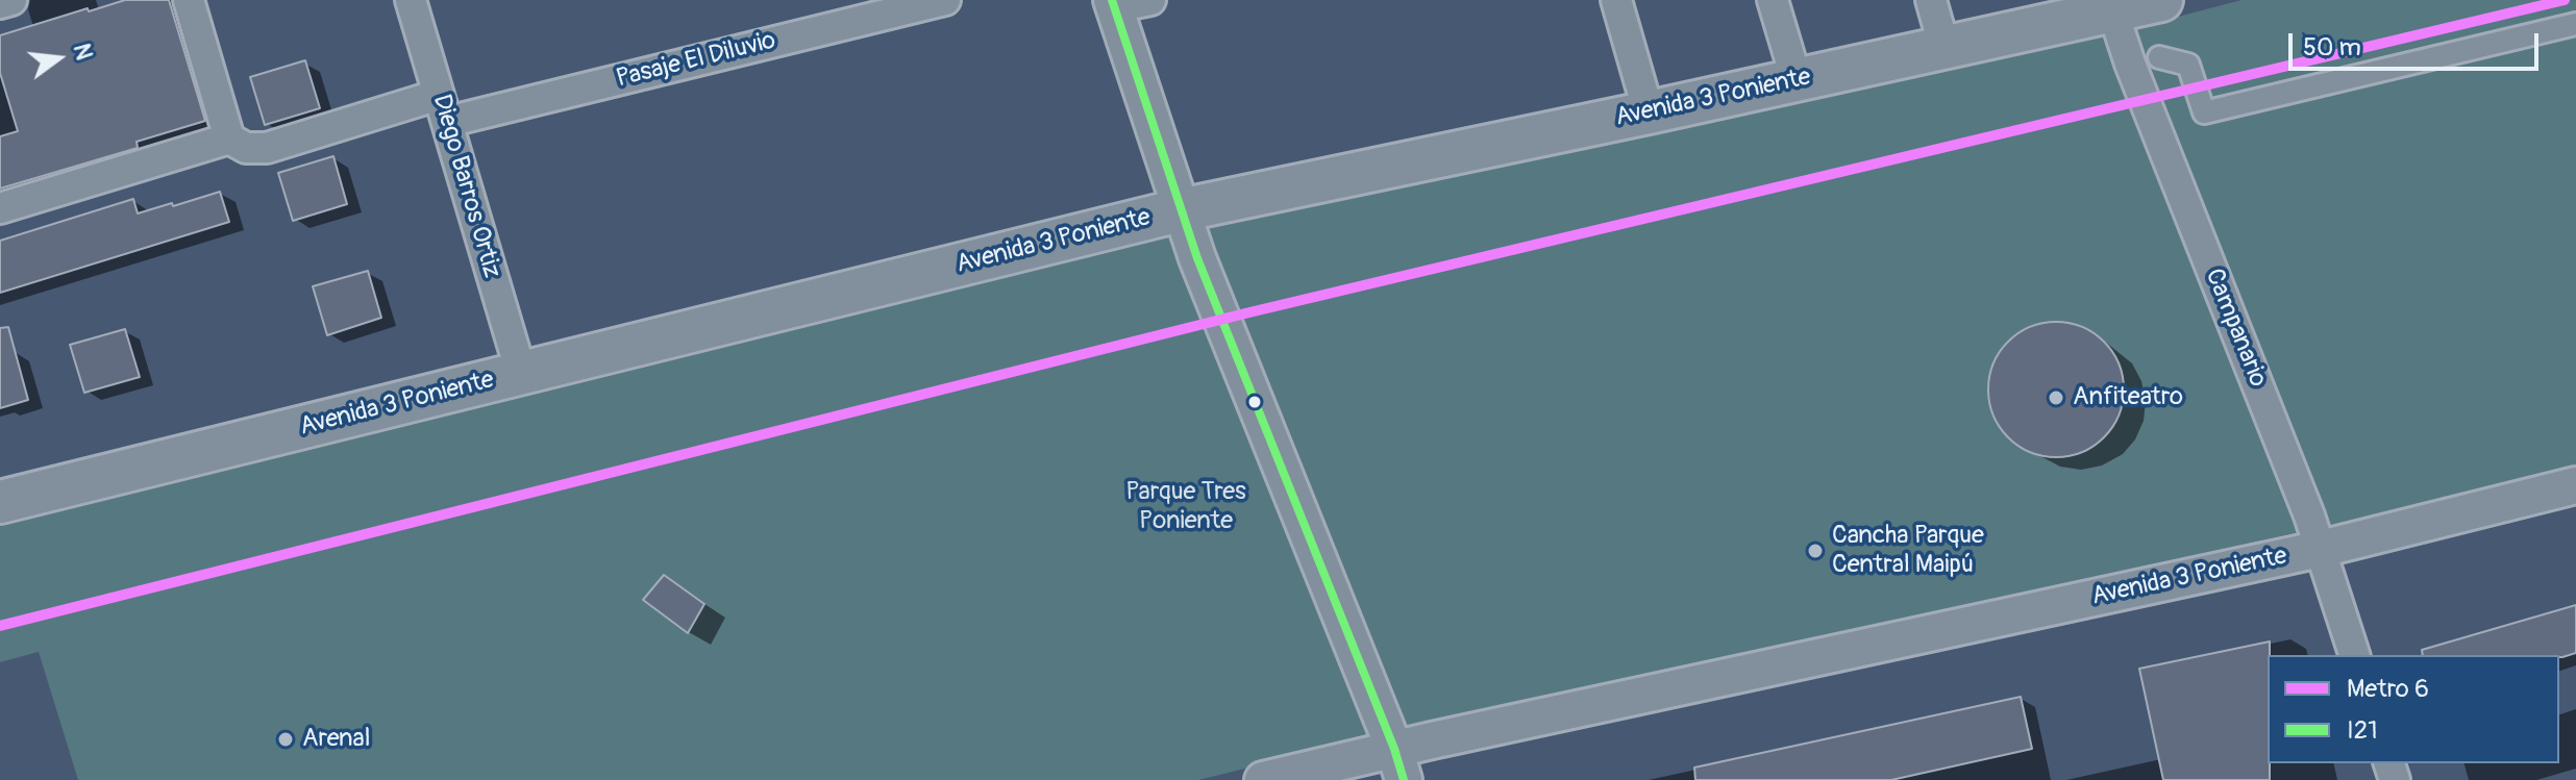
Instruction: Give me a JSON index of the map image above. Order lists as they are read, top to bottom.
{
  "streets": {
    "main road": ["Avenida 3 Poniente"],
    "street": ["Pasaje El Diluvio", "Diego Barros Ortiz", "Campanario"]
  },
  "crossings": [
    ["Pasaje El Diluvio", "Diego Barros Ortiz"],
    ["Avenida 3 Poniente", "Diego Barros Ortiz"],
    ["Avenida 3 Poniente", "Campanario"]
  ],
  "parks": ["Parque Tres Poniente"],
  "places": ["Anfiteatro", "Cancha Parque Central Maipú", "Arenal"],
  "lines": ["metro line 6", "transit line I21"],
  "legend": ["Metro 6", "I21"],
  "scale_bar": "50 m",
  "north": "right"
}
